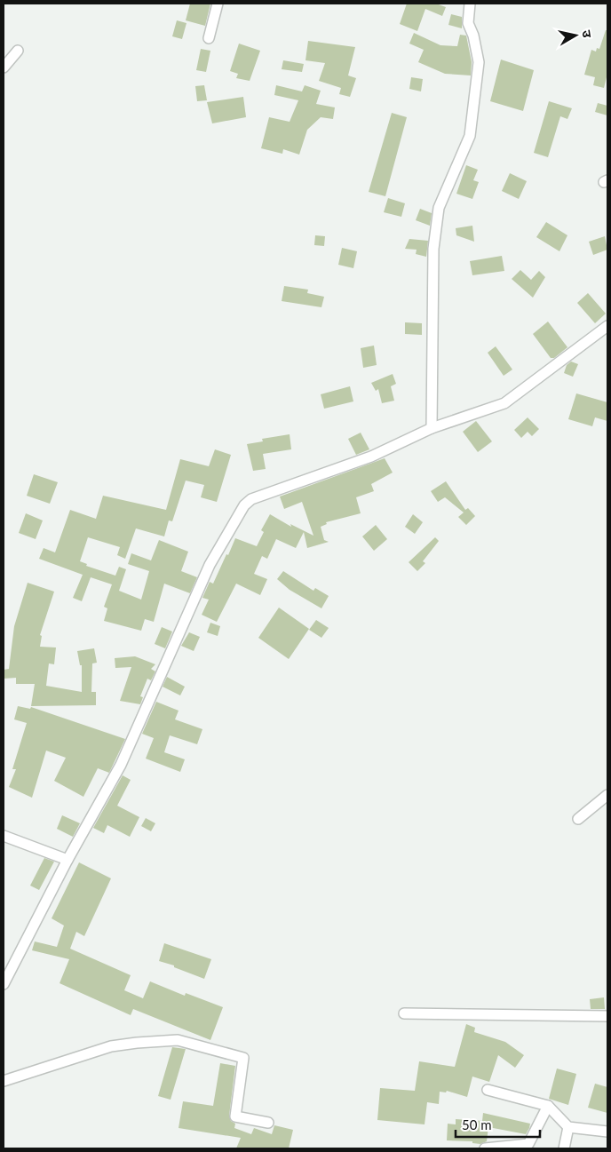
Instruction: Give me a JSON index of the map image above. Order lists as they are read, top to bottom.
{
  "scale_bar": "50 m",
  "north": "right"
}
